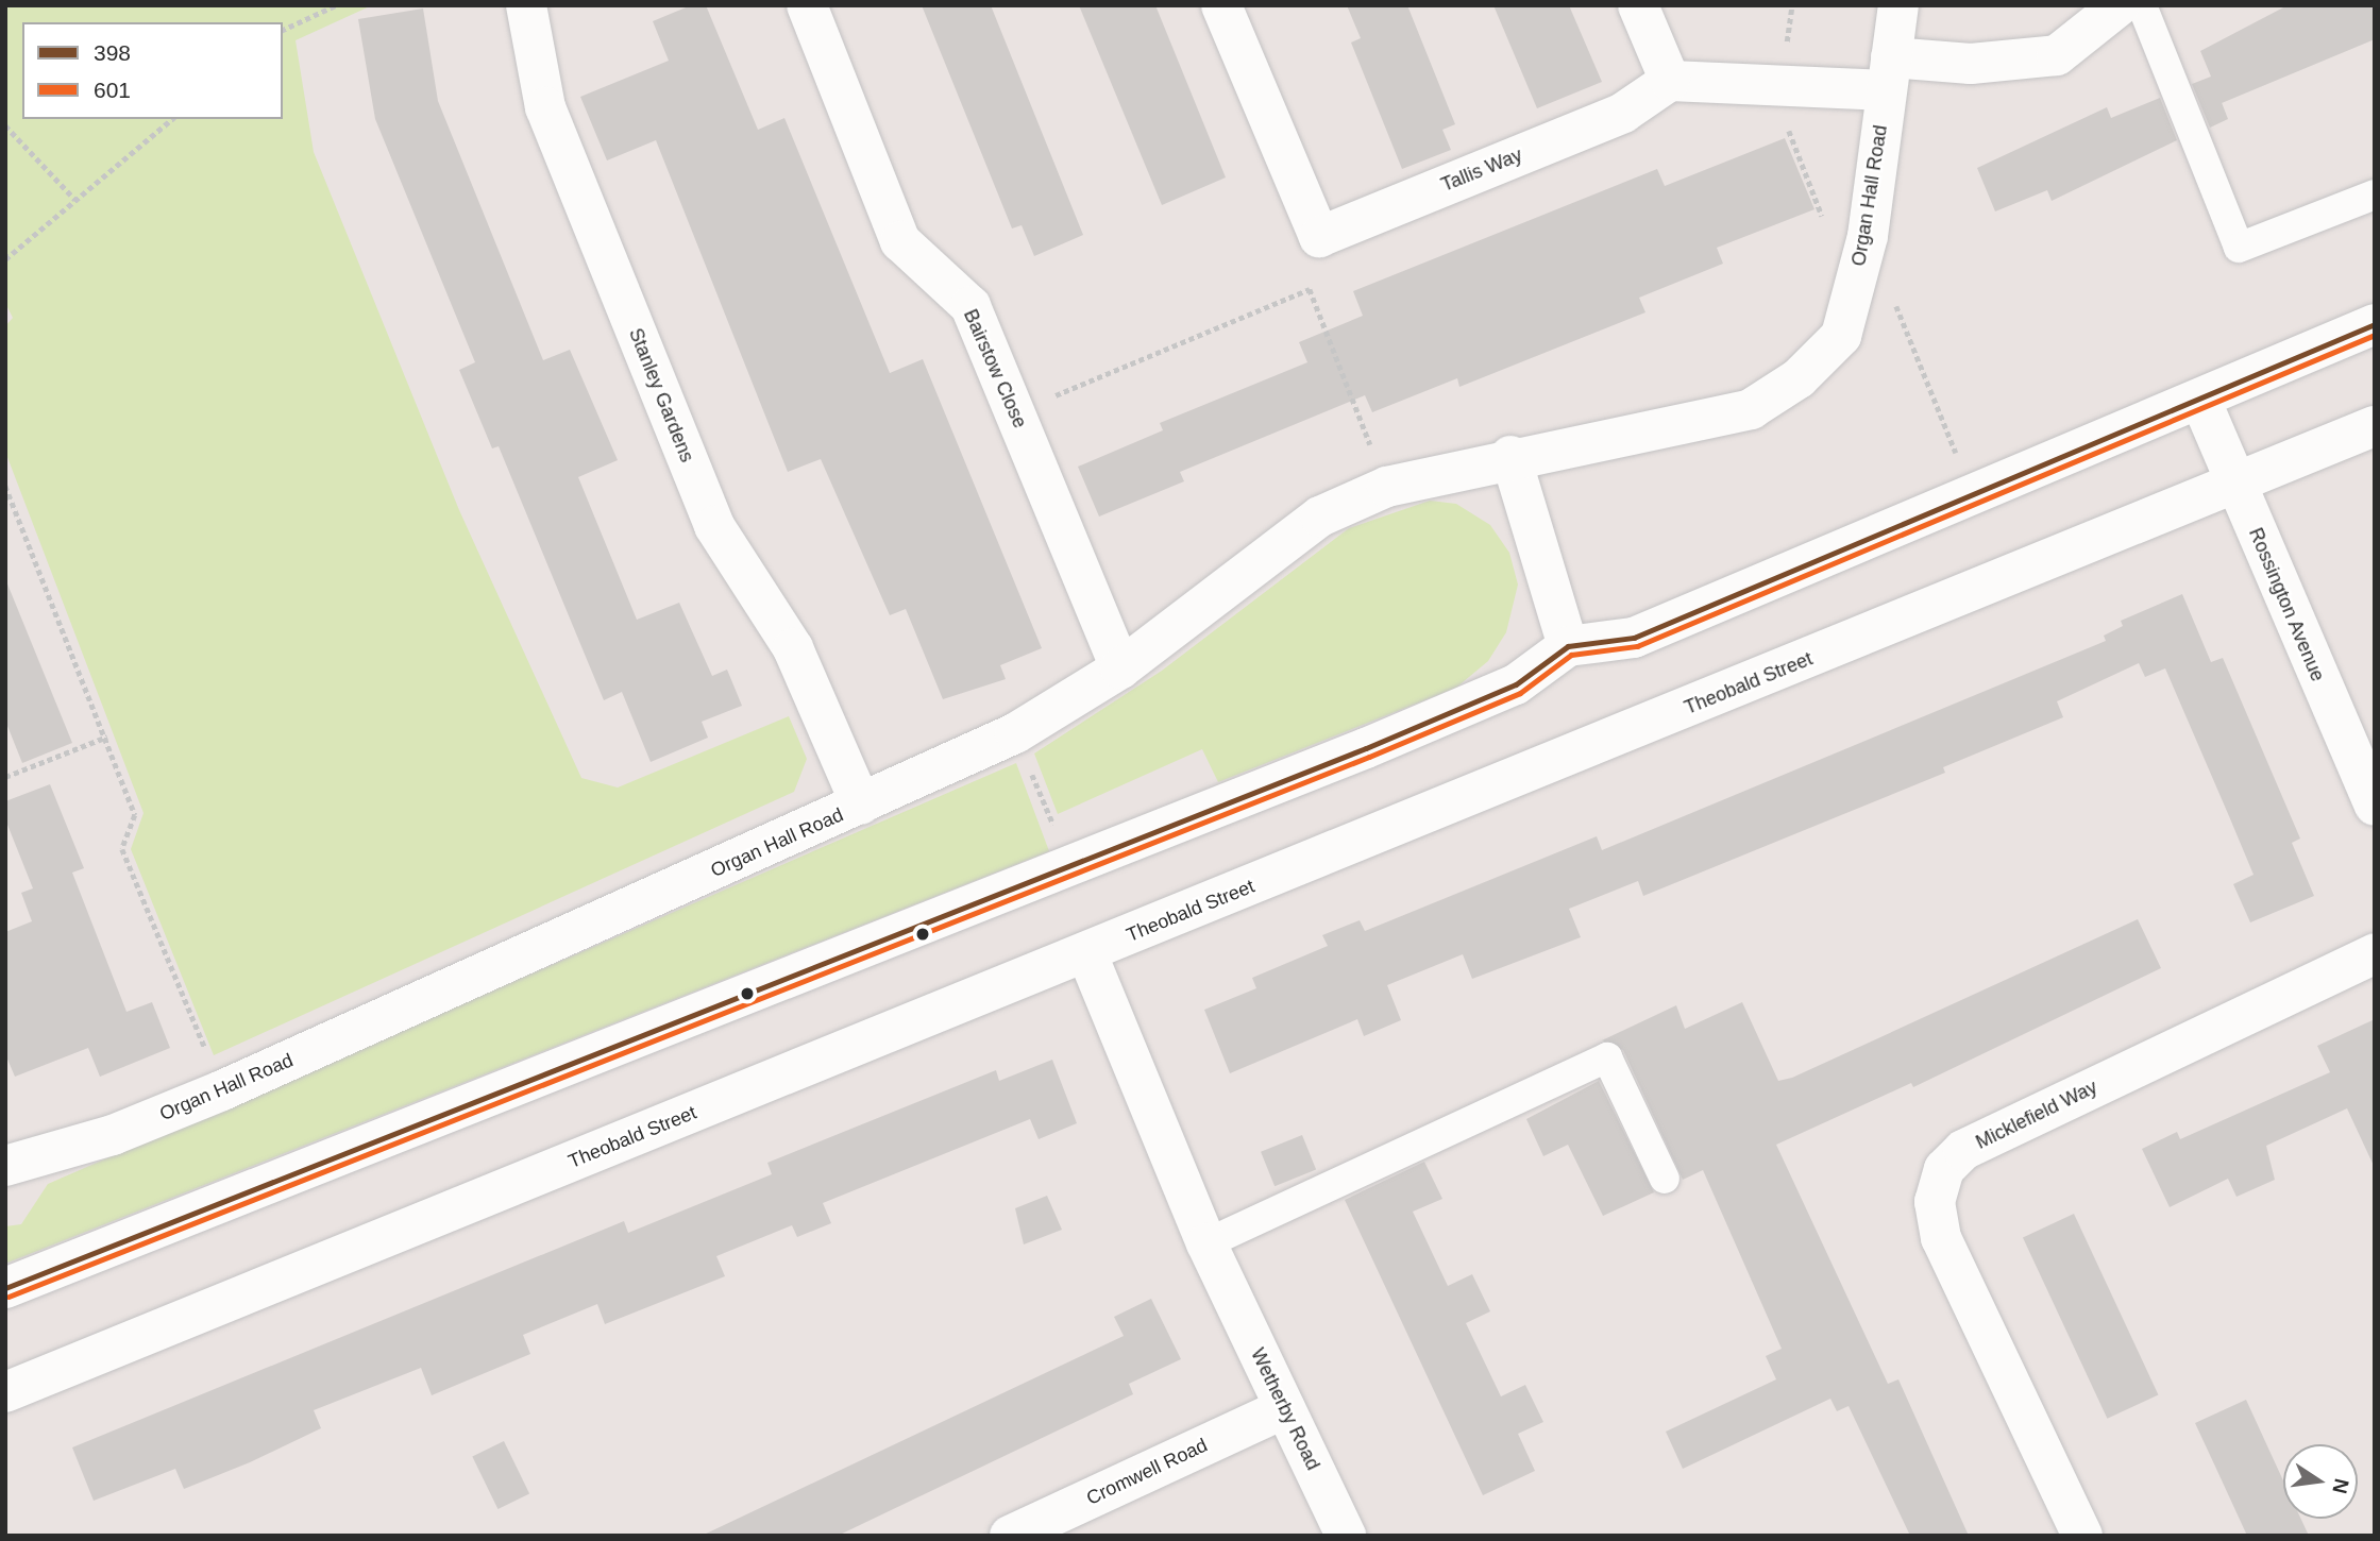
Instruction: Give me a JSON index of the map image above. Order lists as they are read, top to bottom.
{
  "streets": {
    "street": [
      "Tallis Way",
      "Organ Hall Road",
      "Bairstow Close",
      "Stanley Gardens",
      "Rossington Avenue",
      "Theobald Street",
      "Micklefield Way",
      "Wetherby Road",
      "Cromwell Road"
    ]
  },
  "crossings": [
    ["Organ Hall Road", "Bairstow Close"],
    ["Organ Hall Road", "Stanley Gardens"],
    ["Rossington Avenue", "Theobald Street"],
    ["Theobald Street", "Wetherby Road"],
    ["Wetherby Road", "Cromwell Road"]
  ],
  "lines": ["transit line 398", "transit line 601"],
  "legend": ["398", "601"],
  "north": "right"
}
